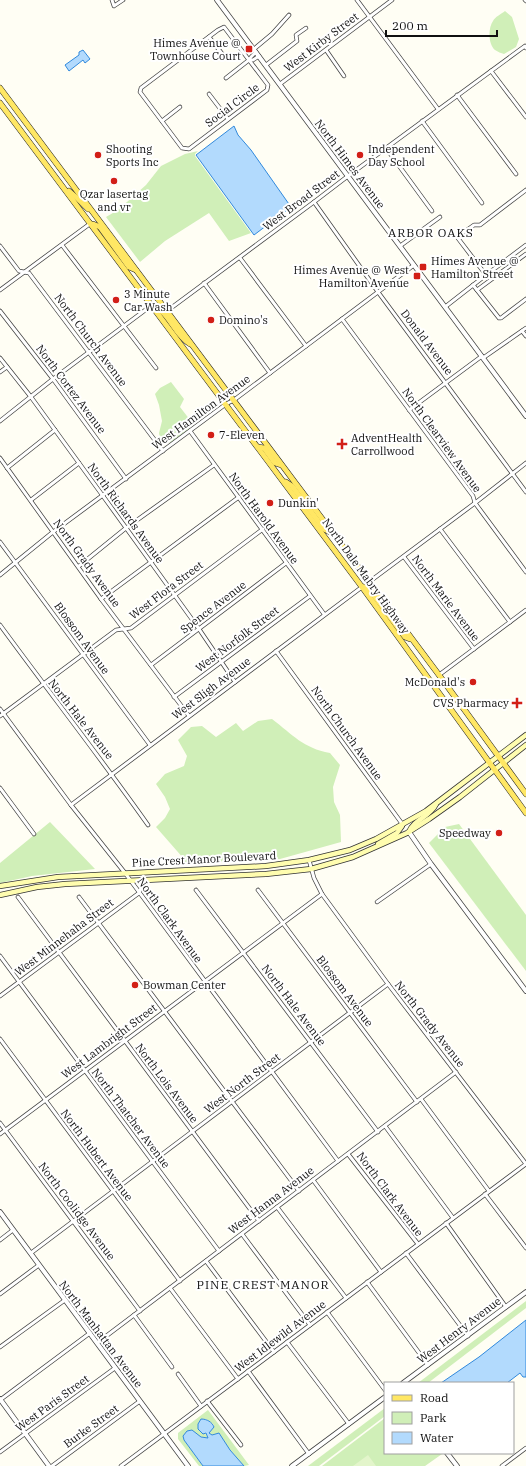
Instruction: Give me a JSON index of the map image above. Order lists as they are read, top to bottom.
{
  "streets": {
    "main road": ["North Dale Mabry Highway", "Pine Crest Manor Boulevard"],
    "street": [
      "West Kirby Street",
      "Social Circle",
      "North Himes Avenue",
      "West Broad Street",
      "North Church Avenue",
      "Donald Avenue",
      "North Cortez Avenue",
      "West Hamilton Avenue",
      "North Clearview Avenue",
      "North Richards Avenue",
      "North Harold Avenue",
      "North Grady Avenue",
      "West Flora Street",
      "North Marie Avenue",
      "Spence Avenue",
      "Blossom Avenue",
      "West Norfolk Street",
      "West Sligh Avenue",
      "North Hale Avenue",
      "North Clark Avenue",
      "West Minnehaha Street",
      "West Lambright Street",
      "North Lois Avenue",
      "West North Street",
      "North Thatcher Avenue",
      "North Hubert Avenue",
      "West Hanna Avenue",
      "North Coolidge Avenue",
      "West Henry Avenue",
      "North Manhattan Avenue",
      "West Idlewild Avenue",
      "West Paris Street",
      "Burke Street"
    ]
  },
  "crossings": [
    ["West Kirby Street", "North Himes Avenue"],
    ["North Himes Avenue", "West Broad Street"],
    ["North Himes Avenue", "West Hamilton Avenue"],
    ["West Broad Street", "Donald Avenue"],
    ["West Broad Street", "North Dale Mabry Highway"],
    ["North Church Avenue", "West Hamilton Avenue"],
    ["North Church Avenue", "West Sligh Avenue"],
    ["North Church Avenue", "Pine Crest Manor Boulevard"],
    ["Donald Avenue", "West Hamilton Avenue"],
    ["North Cortez Avenue", "West Hamilton Avenue"],
    ["West Hamilton Avenue", "North Clearview Avenue"],
    ["West Hamilton Avenue", "North Richards Avenue"],
    ["West Hamilton Avenue", "North Harold Avenue"],
    ["West Hamilton Avenue", "North Grady Avenue"],
    ["West Hamilton Avenue", "North Dale Mabry Highway"],
    ["West Hamilton Avenue", "Blossom Avenue"],
    ["North Richards Avenue", "West Flora Street"],
    ["North Richards Avenue", "Spence Avenue"],
    ["North Richards Avenue", "West Norfolk Street"],
    ["North Richards Avenue", "West Sligh Avenue"],
    ["North Harold Avenue", "West Flora Street"],
    ["North Harold Avenue", "Spence Avenue"],
    ["North Harold Avenue", "West Norfolk Street"],
    ["North Harold Avenue", "West Sligh Avenue"],
    ["North Grady Avenue", "West Flora Street"],
    ["North Grady Avenue", "Spence Avenue"],
    ["North Grady Avenue", "West Norfolk Street"],
    ["North Grady Avenue", "West Sligh Avenue"],
    ["North Grady Avenue", "Pine Crest Manor Boulevard"],
    ["North Grady Avenue", "West Lambright Street"],
    ["North Grady Avenue", "West North Street"],
    ["North Grady Avenue", "West Hanna Avenue"],
    ["North Grady Avenue", "West Idlewild Avenue"],
    ["North Dale Mabry Highway", "West Sligh Avenue"],
    ["North Dale Mabry Highway", "Pine Crest Manor Boulevard"],
    ["West Flora Street", "Blossom Avenue"],
    ["West Flora Street", "North Hale Avenue"],
    ["West Flora Street", "North Clark Avenue"],
    ["Blossom Avenue", "West Sligh Avenue"],
    ["Blossom Avenue", "West Lambright Street"],
    ["Blossom Avenue", "West North Street"],
    ["Blossom Avenue", "West Hanna Avenue"],
    ["West Sligh Avenue", "North Hale Avenue"],
    ["West Sligh Avenue", "North Clark Avenue"],
    ["North Hale Avenue", "West Lambright Street"],
    ["North Hale Avenue", "West North Street"],
    ["North Hale Avenue", "West Hanna Avenue"],
    ["Pine Crest Manor Boulevard", "North Clark Avenue"],
    ["North Clark Avenue", "West Minnehaha Street"],
    ["North Clark Avenue", "West Lambright Street"],
    ["North Clark Avenue", "West North Street"],
    ["North Clark Avenue", "West Hanna Avenue"],
    ["North Clark Avenue", "West Idlewild Avenue"],
    ["West Minnehaha Street", "North Lois Avenue"],
    ["West Minnehaha Street", "North Thatcher Avenue"],
    ["West Lambright Street", "North Lois Avenue"],
    ["West Lambright Street", "North Thatcher Avenue"],
    ["West Lambright Street", "North Hubert Avenue"],
    ["West Lambright Street", "North Coolidge Avenue"],
    ["North Lois Avenue", "West North Street"],
    ["North Lois Avenue", "West Hanna Avenue"],
    ["West North Street", "North Thatcher Avenue"],
    ["West North Street", "North Hubert Avenue"],
    ["West North Street", "North Coolidge Avenue"],
    ["West North Street", "North Manhattan Avenue"],
    ["North Thatcher Avenue", "West Hanna Avenue"],
    ["North Hubert Avenue", "West Hanna Avenue"],
    ["West Hanna Avenue", "North Coolidge Avenue"],
    ["West Hanna Avenue", "North Manhattan Avenue"],
    ["North Manhattan Avenue", "West Idlewild Avenue"],
    ["North Manhattan Avenue", "West Paris Street"],
    ["North Manhattan Avenue", "Burke Street"]
  ],
  "districts": ["ARBOR OAKS", "PINE CREST MANOR"],
  "places": {
    "transit": ["Himes Avenue @ Townhouse Court", "Himes Avenue @ Hamilton Street", "Himes Avenue @ West Hamilton Avenue"],
    "other": [
      "Shooting Sports Inc",
      "Independent Day School",
      "Qzar lasertag and vr",
      "3 Minute Car Wash",
      "Domino's",
      "7-Eleven",
      "Dunkin'",
      "McDonald's",
      "Speedway",
      "Bowman Center"
    ],
    "health": ["AdventHealth Carrollwood", "CVS Pharmacy"]
  },
  "legend": ["Road", "Park", "Water"],
  "scale_bar": "200 m"
}
